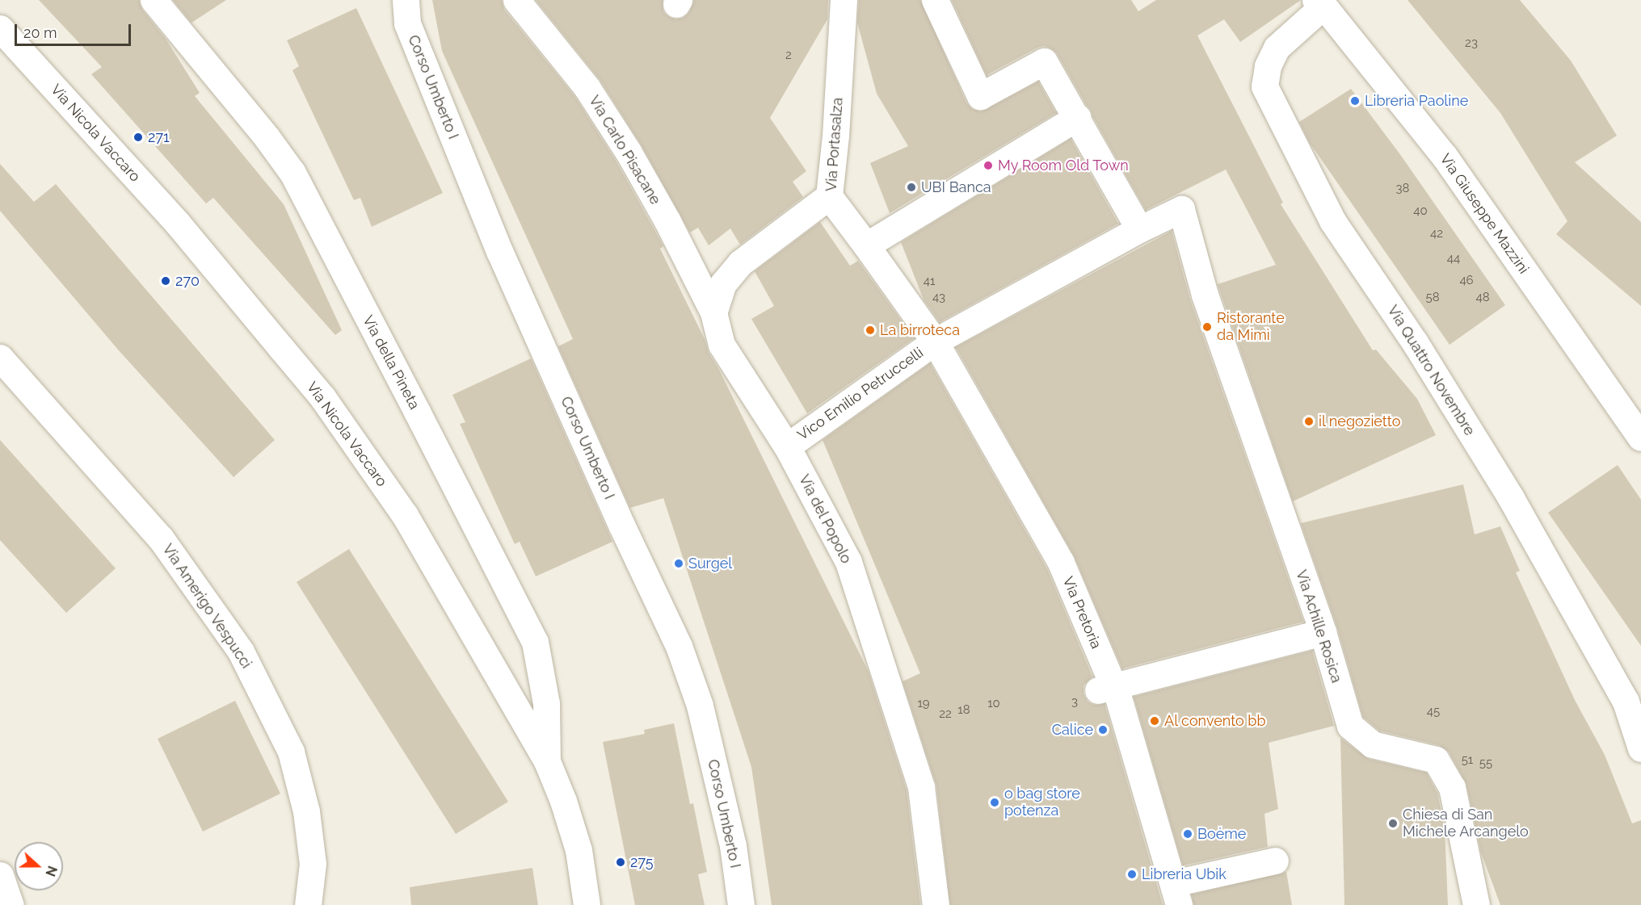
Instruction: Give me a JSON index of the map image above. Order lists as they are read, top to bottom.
{
  "streets": {
    "street": [
      "Corso Umberto I",
      "Via Nicola Vaccaro",
      "Via Portasalza",
      "Via Carlo Pisacane",
      "Via Giuseppe Mazzini",
      "Via della Pineta",
      "Via Quattro Novembre",
      "Vico Emilio Petruccelli",
      "Via del Popolo",
      "Via Amerigo Vespucci",
      "Via Pretoria",
      "Via Achille Rosica"
    ]
  },
  "crossings": [
    ["Via Nicola Vaccaro", "Via della Pineta"],
    ["Via Portasalza", "Vico Emilio Petruccelli"],
    ["Via Portasalza", "Via Pretoria"],
    ["Via Carlo Pisacane", "Via del Popolo"],
    ["Via Giuseppe Mazzini", "Via Quattro Novembre"],
    ["Vico Emilio Petruccelli", "Via del Popolo"],
    ["Vico Emilio Petruccelli", "Via Pretoria"],
    ["Vico Emilio Petruccelli", "Via Achille Rosica"]
  ],
  "places": [
    "Libreria Paoline",
    "271",
    "My Room Old Town",
    "UBI Banca",
    "270",
    "Ristorante da Mimì",
    "La birroteca",
    "il negozietto",
    "Surgel",
    "Al convento bb",
    "Calice",
    "o bag store potenza",
    "Chiesa di San Michele Arcangelo",
    "Boėme",
    "275",
    "Libreria Ubik"
  ],
  "house_numbers": [
    "23",
    "2",
    "38",
    "40",
    "42",
    "44",
    "46",
    "41",
    "43",
    "58",
    "48",
    "3",
    "19",
    "10",
    "18",
    "45",
    "22",
    "51",
    "55"
  ],
  "scale_bar": "20 m",
  "north": "right"
}
